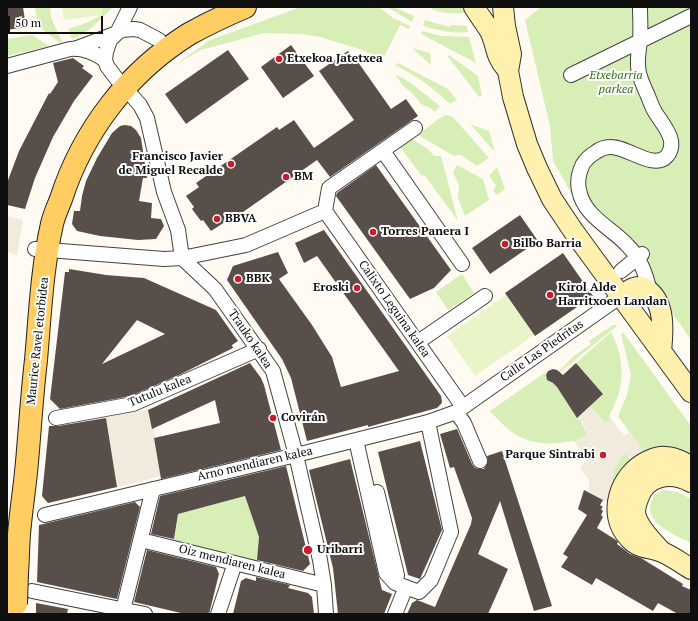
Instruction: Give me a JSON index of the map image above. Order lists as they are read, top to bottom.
{
  "streets": {
    "main road": ["Maurice Ravel etorbidea"],
    "street": [
      "Calixto Leguina kalea",
      "Trauko kalea",
      "Calle Las Piedritas",
      "Tutulu kalea",
      "Arno mendiaren kalea",
      "Oiz mendiaren kalea"
    ]
  },
  "crossings": [
    ["Calixto Leguina kalea", "Calle Las Piedritas"],
    ["Calixto Leguina kalea", "Arno mendiaren kalea"],
    ["Trauko kalea", "Tutulu kalea"],
    ["Trauko kalea", "Arno mendiaren kalea"],
    ["Trauko kalea", "Oiz mendiaren kalea"],
    ["Calle Las Piedritas", "Arno mendiaren kalea"]
  ],
  "parks": ["Etxebarria parkea"],
  "places": [
    "Etxekoa Jatetxea",
    "Francisco Javier de Miguel Recalde",
    "BM",
    "BBVA",
    "Torres Panera I",
    "Bilbo Barria",
    "BBK",
    "Eroski",
    "Kirol Alde Harritxoen Landan",
    "Covirán",
    "Parque Sintrabi",
    "Uribarri"
  ],
  "scale_bar": "50 m"
}
